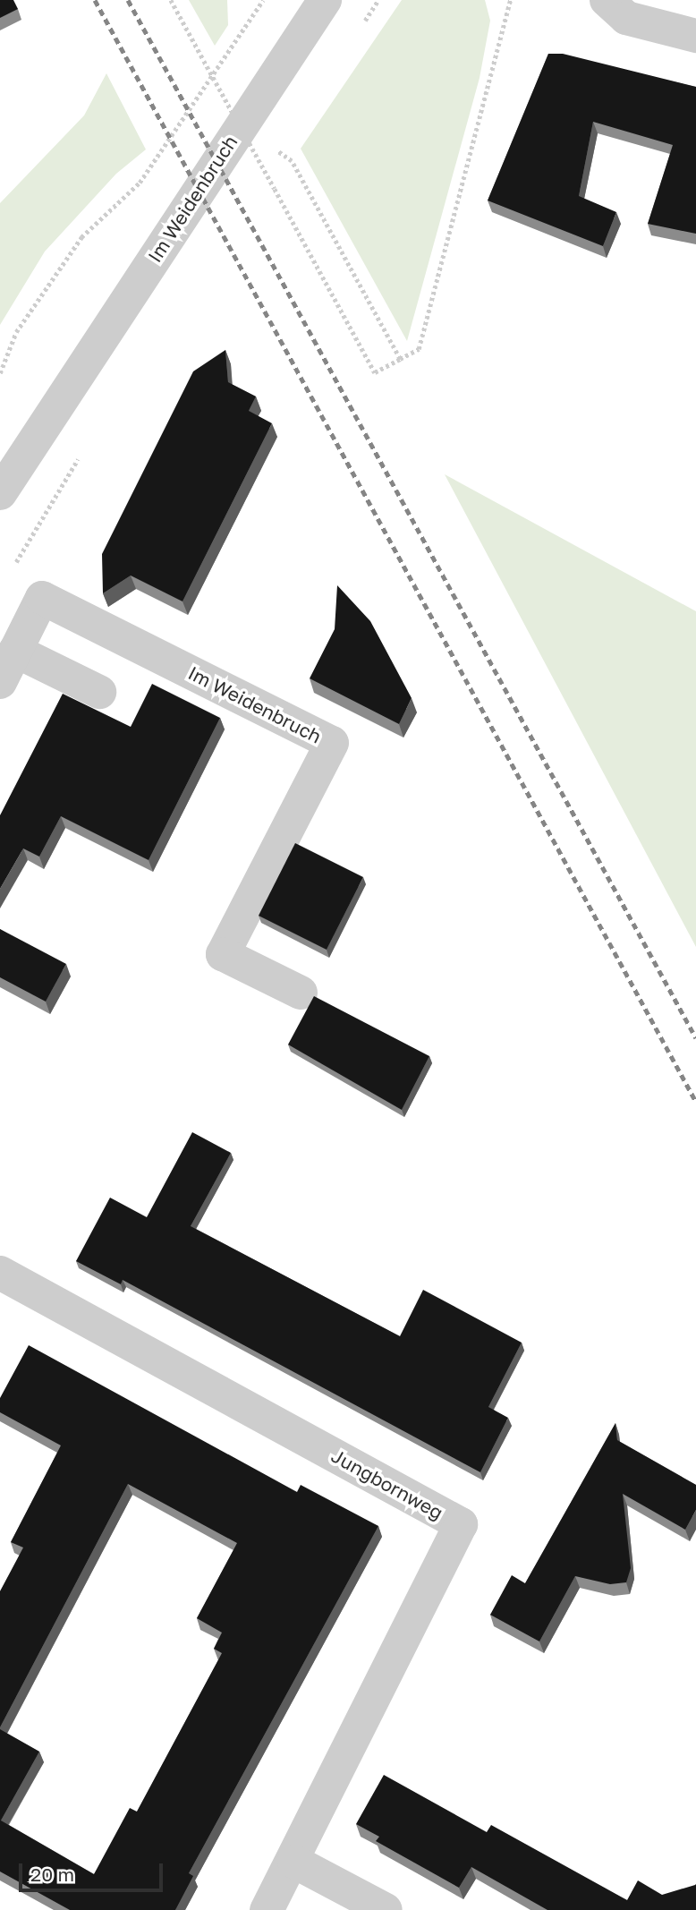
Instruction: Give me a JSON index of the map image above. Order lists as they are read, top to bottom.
{
  "streets": {
    "street": ["Im Weidenbruch", "Jungbornweg"]
  },
  "scale_bar": "20 m"
}
